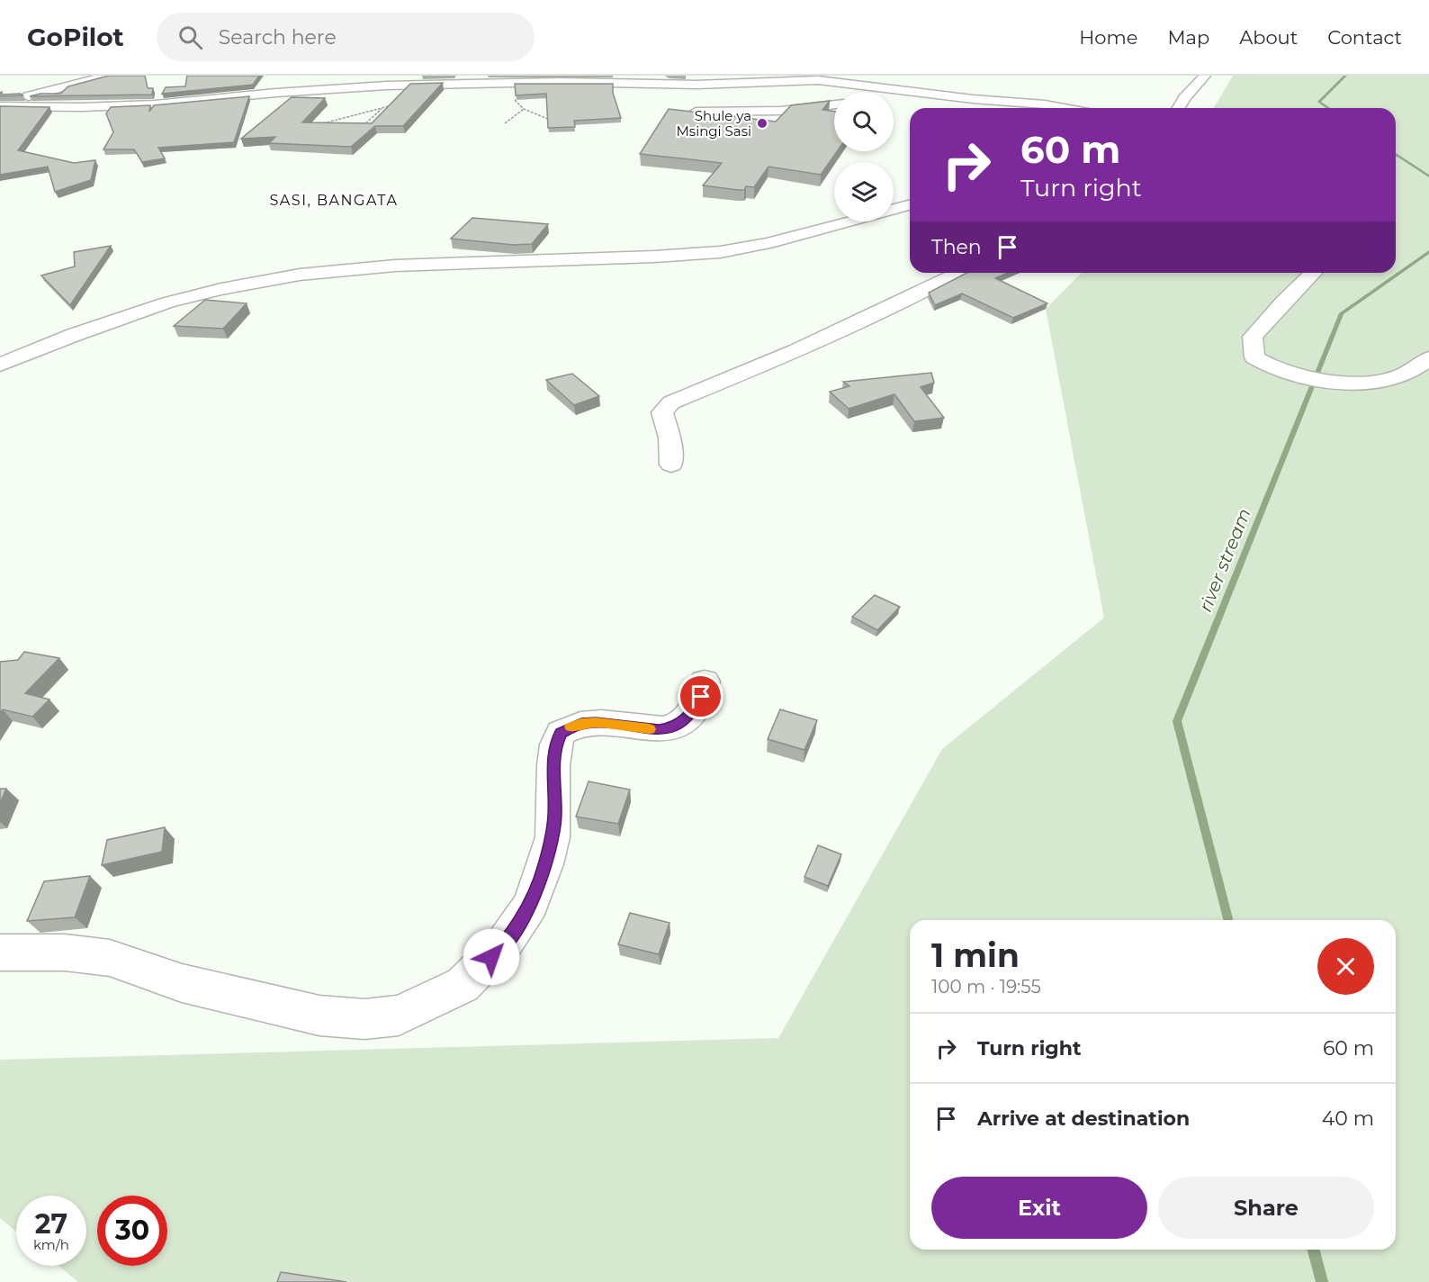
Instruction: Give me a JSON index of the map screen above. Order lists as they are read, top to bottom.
{
  "districts": ["SASI, BANGATA"],
  "water": ["river stream"],
  "places": ["Shule ya Msingi Sasi"],
  "page": {
    "header": "GoPilot",
    "search": "Search here",
    "nav": [
      "Home",
      "Map",
      "About",
      "Contact"
    ],
    "turn": ["60 m", "Turn right"],
    "then": "Then",
    "heading": ["1 min", "100 m · 19:55"],
    "list": [
      {
        "name": "Turn right",
        "value": "60 m"
      },
      {
        "name": "Arrive at destination",
        "value": "40 m"
      }
    ],
    "buttons": ["Exit", "Share"],
    "speed": "27 km/h",
    "limit": "30"
  }
}
